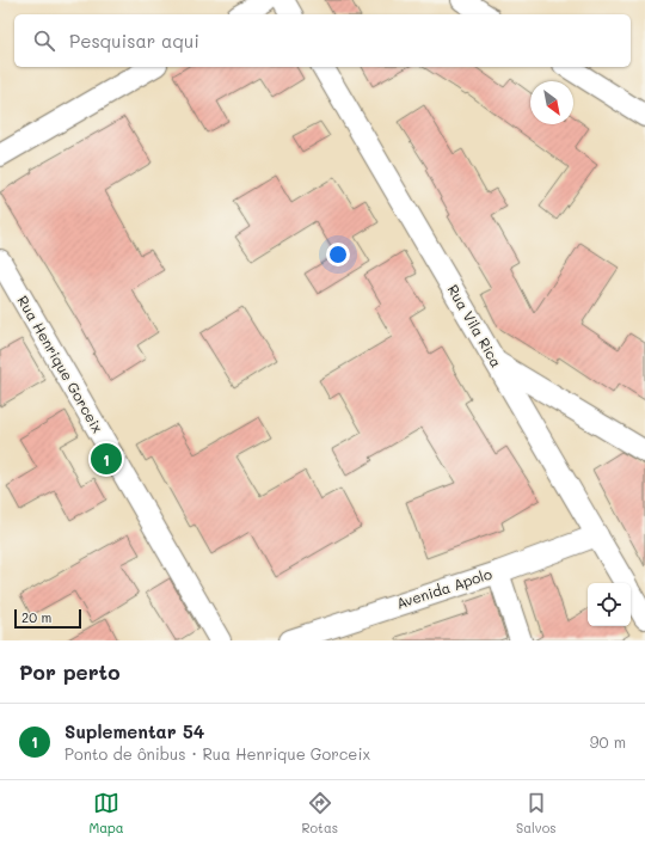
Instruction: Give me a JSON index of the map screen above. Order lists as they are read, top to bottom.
{
  "streets": {
    "street": ["Rua Vila Rica", "Rua Henrique Gorceix", "Avenida Apolo"]
  },
  "crossings": [
    ["Rua Vila Rica", "Avenida Apolo"]
  ],
  "scale_bar": "20 m",
  "north": "bottom right",
  "page": {
    "search": "Pesquisar aqui",
    "pins": "1",
    "scale": "20 m",
    "heading": "Por perto",
    "list": [
      {
        "mark": "1",
        "name": "Suplementar 54",
        "note": "Ponto de ônibus · Rua Henrique Gorceix",
        "value": "90 m"
      }
    ],
    "nav": ["Mapa", "Rotas", "Salvos"]
  }
}
